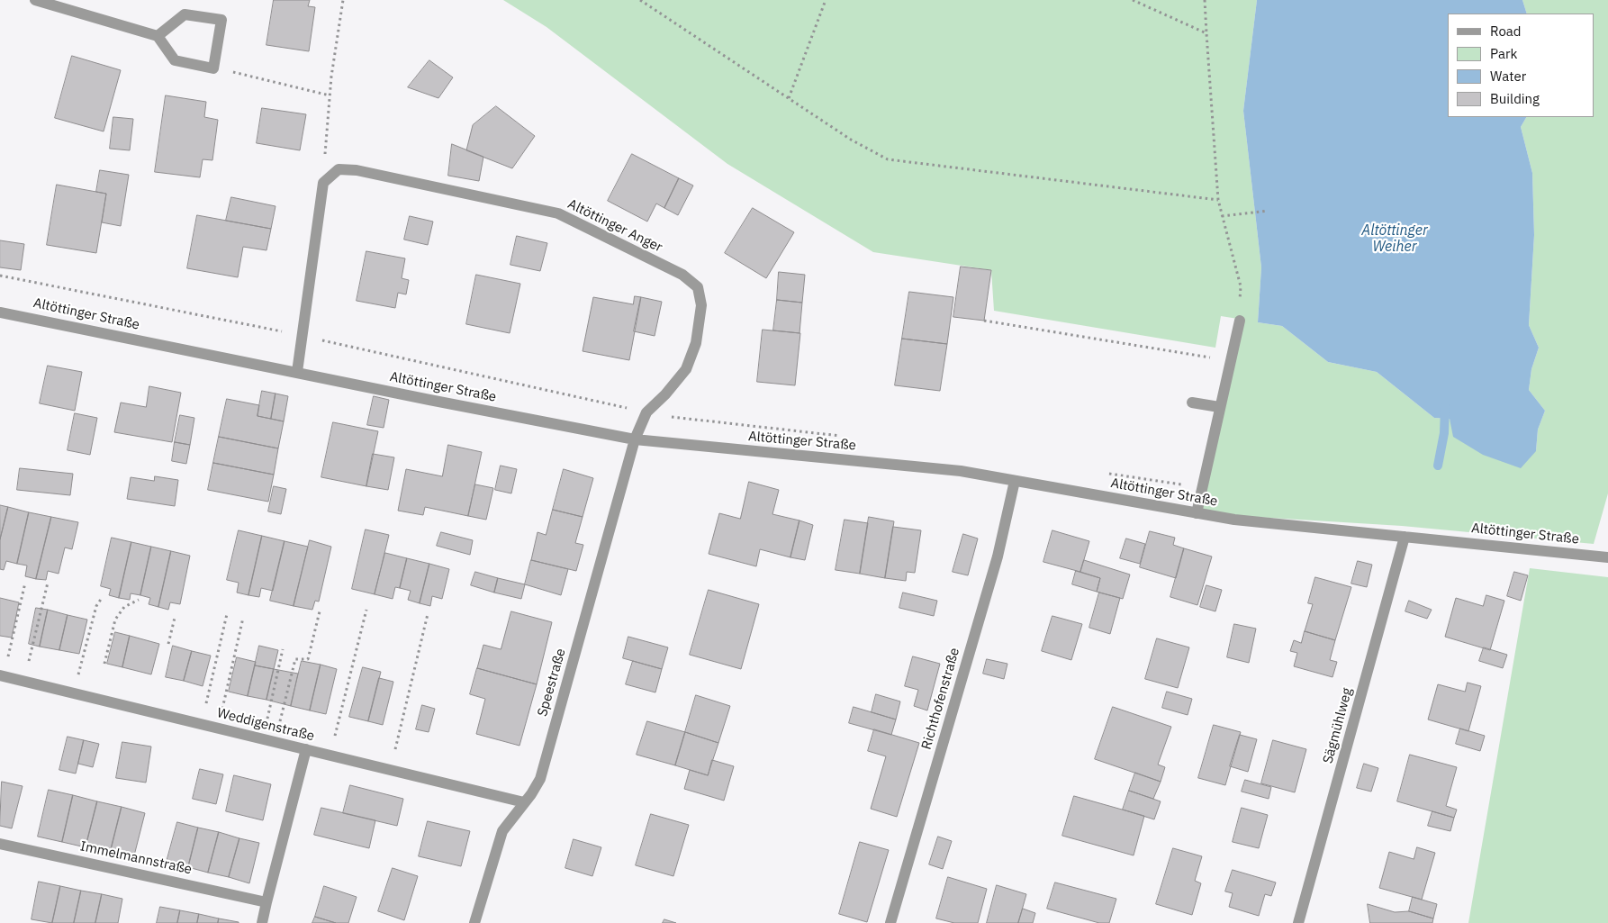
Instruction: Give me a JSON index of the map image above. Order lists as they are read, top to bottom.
{
  "streets": {
    "street": [
      "Altöttinger Anger",
      "Altöttinger Straße",
      "Speestraße",
      "Richthofenstraße",
      "Weddigenstraße",
      "Sägmühlweg",
      "Immelmannstraße"
    ]
  },
  "crossings": [
    ["Altöttinger Anger", "Altöttinger Straße"],
    ["Altöttinger Anger", "Speestraße"],
    ["Altöttinger Straße", "Speestraße"],
    ["Altöttinger Straße", "Richthofenstraße"],
    ["Altöttinger Straße", "Sägmühlweg"],
    ["Speestraße", "Weddigenstraße"]
  ],
  "water": ["Altöttinger Weiher"],
  "legend": [
    "Road",
    "Park",
    "Water",
    "Building"
  ]
}
